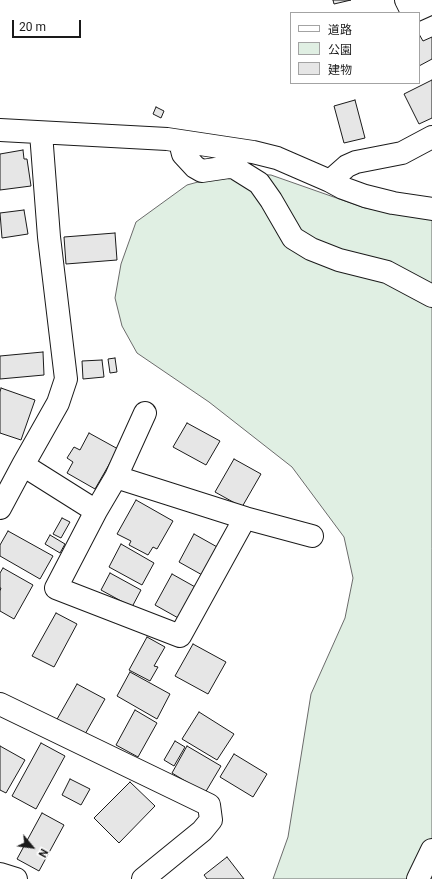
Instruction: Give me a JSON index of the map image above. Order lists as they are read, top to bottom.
{
  "legend": ["道路", "公園", "建物"],
  "scale_bar": "20 m",
  "north": "bottom right"
}
